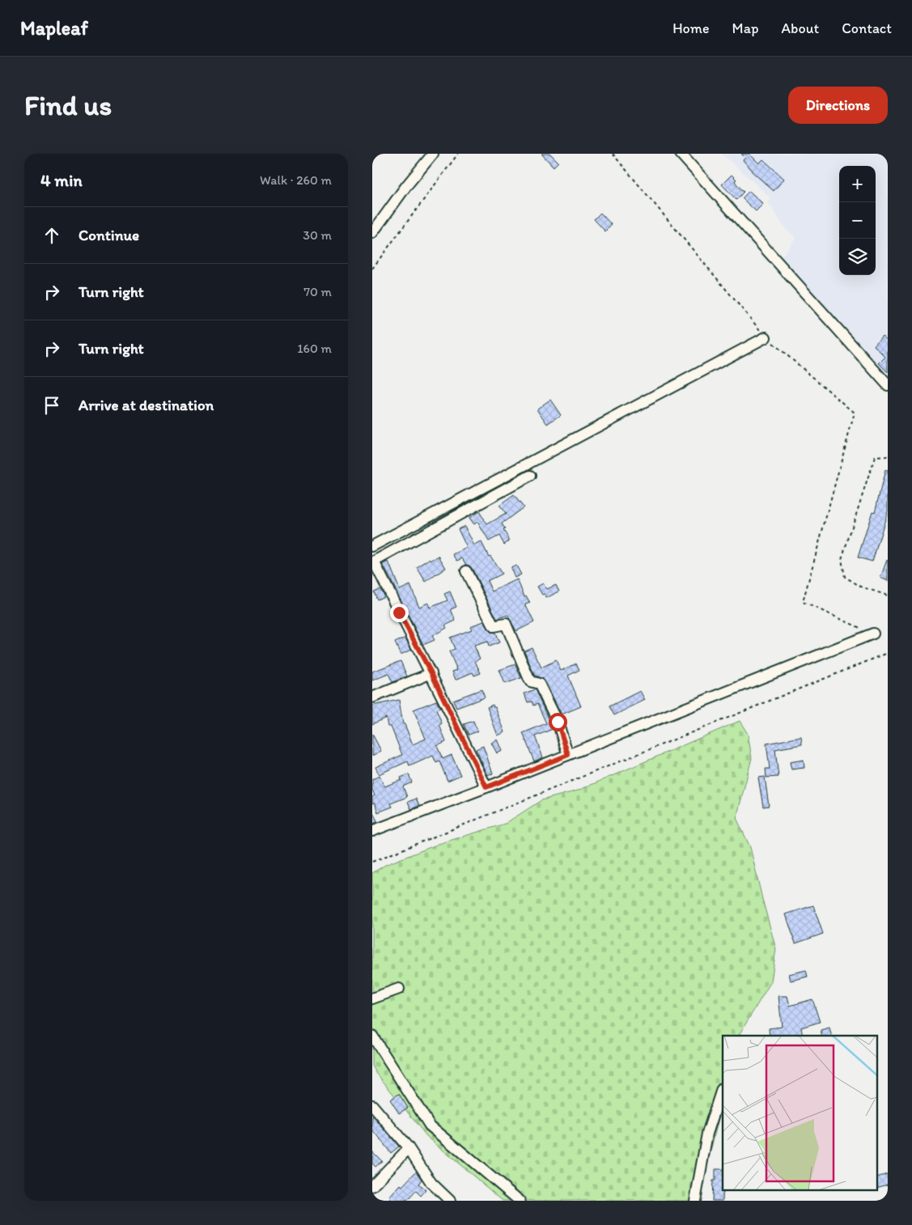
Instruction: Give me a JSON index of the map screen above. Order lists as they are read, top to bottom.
{
  "page": {
    "header": "Mapleaf",
    "nav": [
      "Home",
      "Map",
      "About",
      "Contact"
    ],
    "buttons": "Directions",
    "title": "Find us",
    "heading": ["4 min", "Walk · 260 m"],
    "map_buttons": ["+", "−"],
    "list": [
      ["Continue", "30 m"],
      ["Turn right", "70 m"],
      ["Turn right", "160 m"],
      "Arrive at destination"
    ]
  }
}
